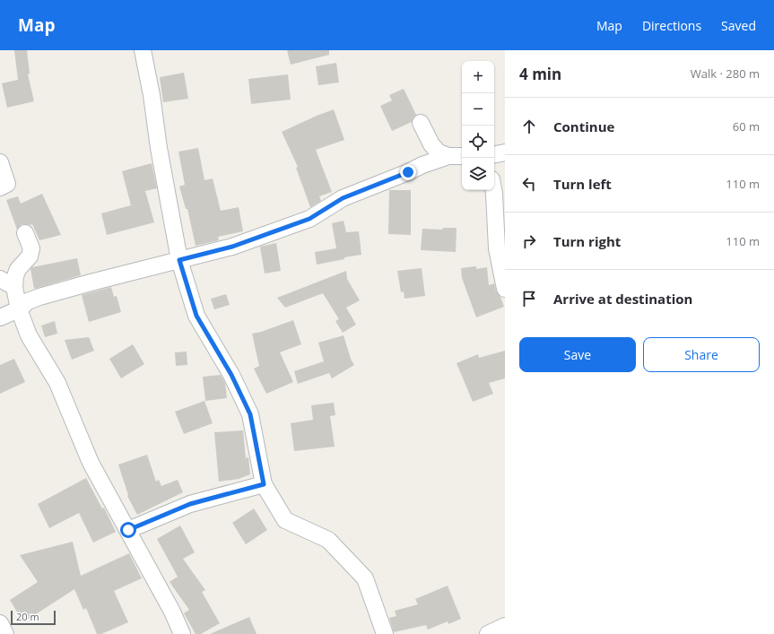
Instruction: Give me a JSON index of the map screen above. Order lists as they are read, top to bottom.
{
  "scale_bar": "20 m",
  "page": {
    "header": "Map",
    "nav": ["Map", "Directions", "Saved"],
    "heading": ["4 min", "Walk · 280 m"],
    "map_buttons": ["+", "−"],
    "list": [
      ["Continue", "60 m"],
      ["Turn left", "110 m"],
      ["Turn right", "110 m"],
      "Arrive at destination"
    ],
    "buttons": ["Save", "Share"],
    "scale": "20 m"
  }
}
